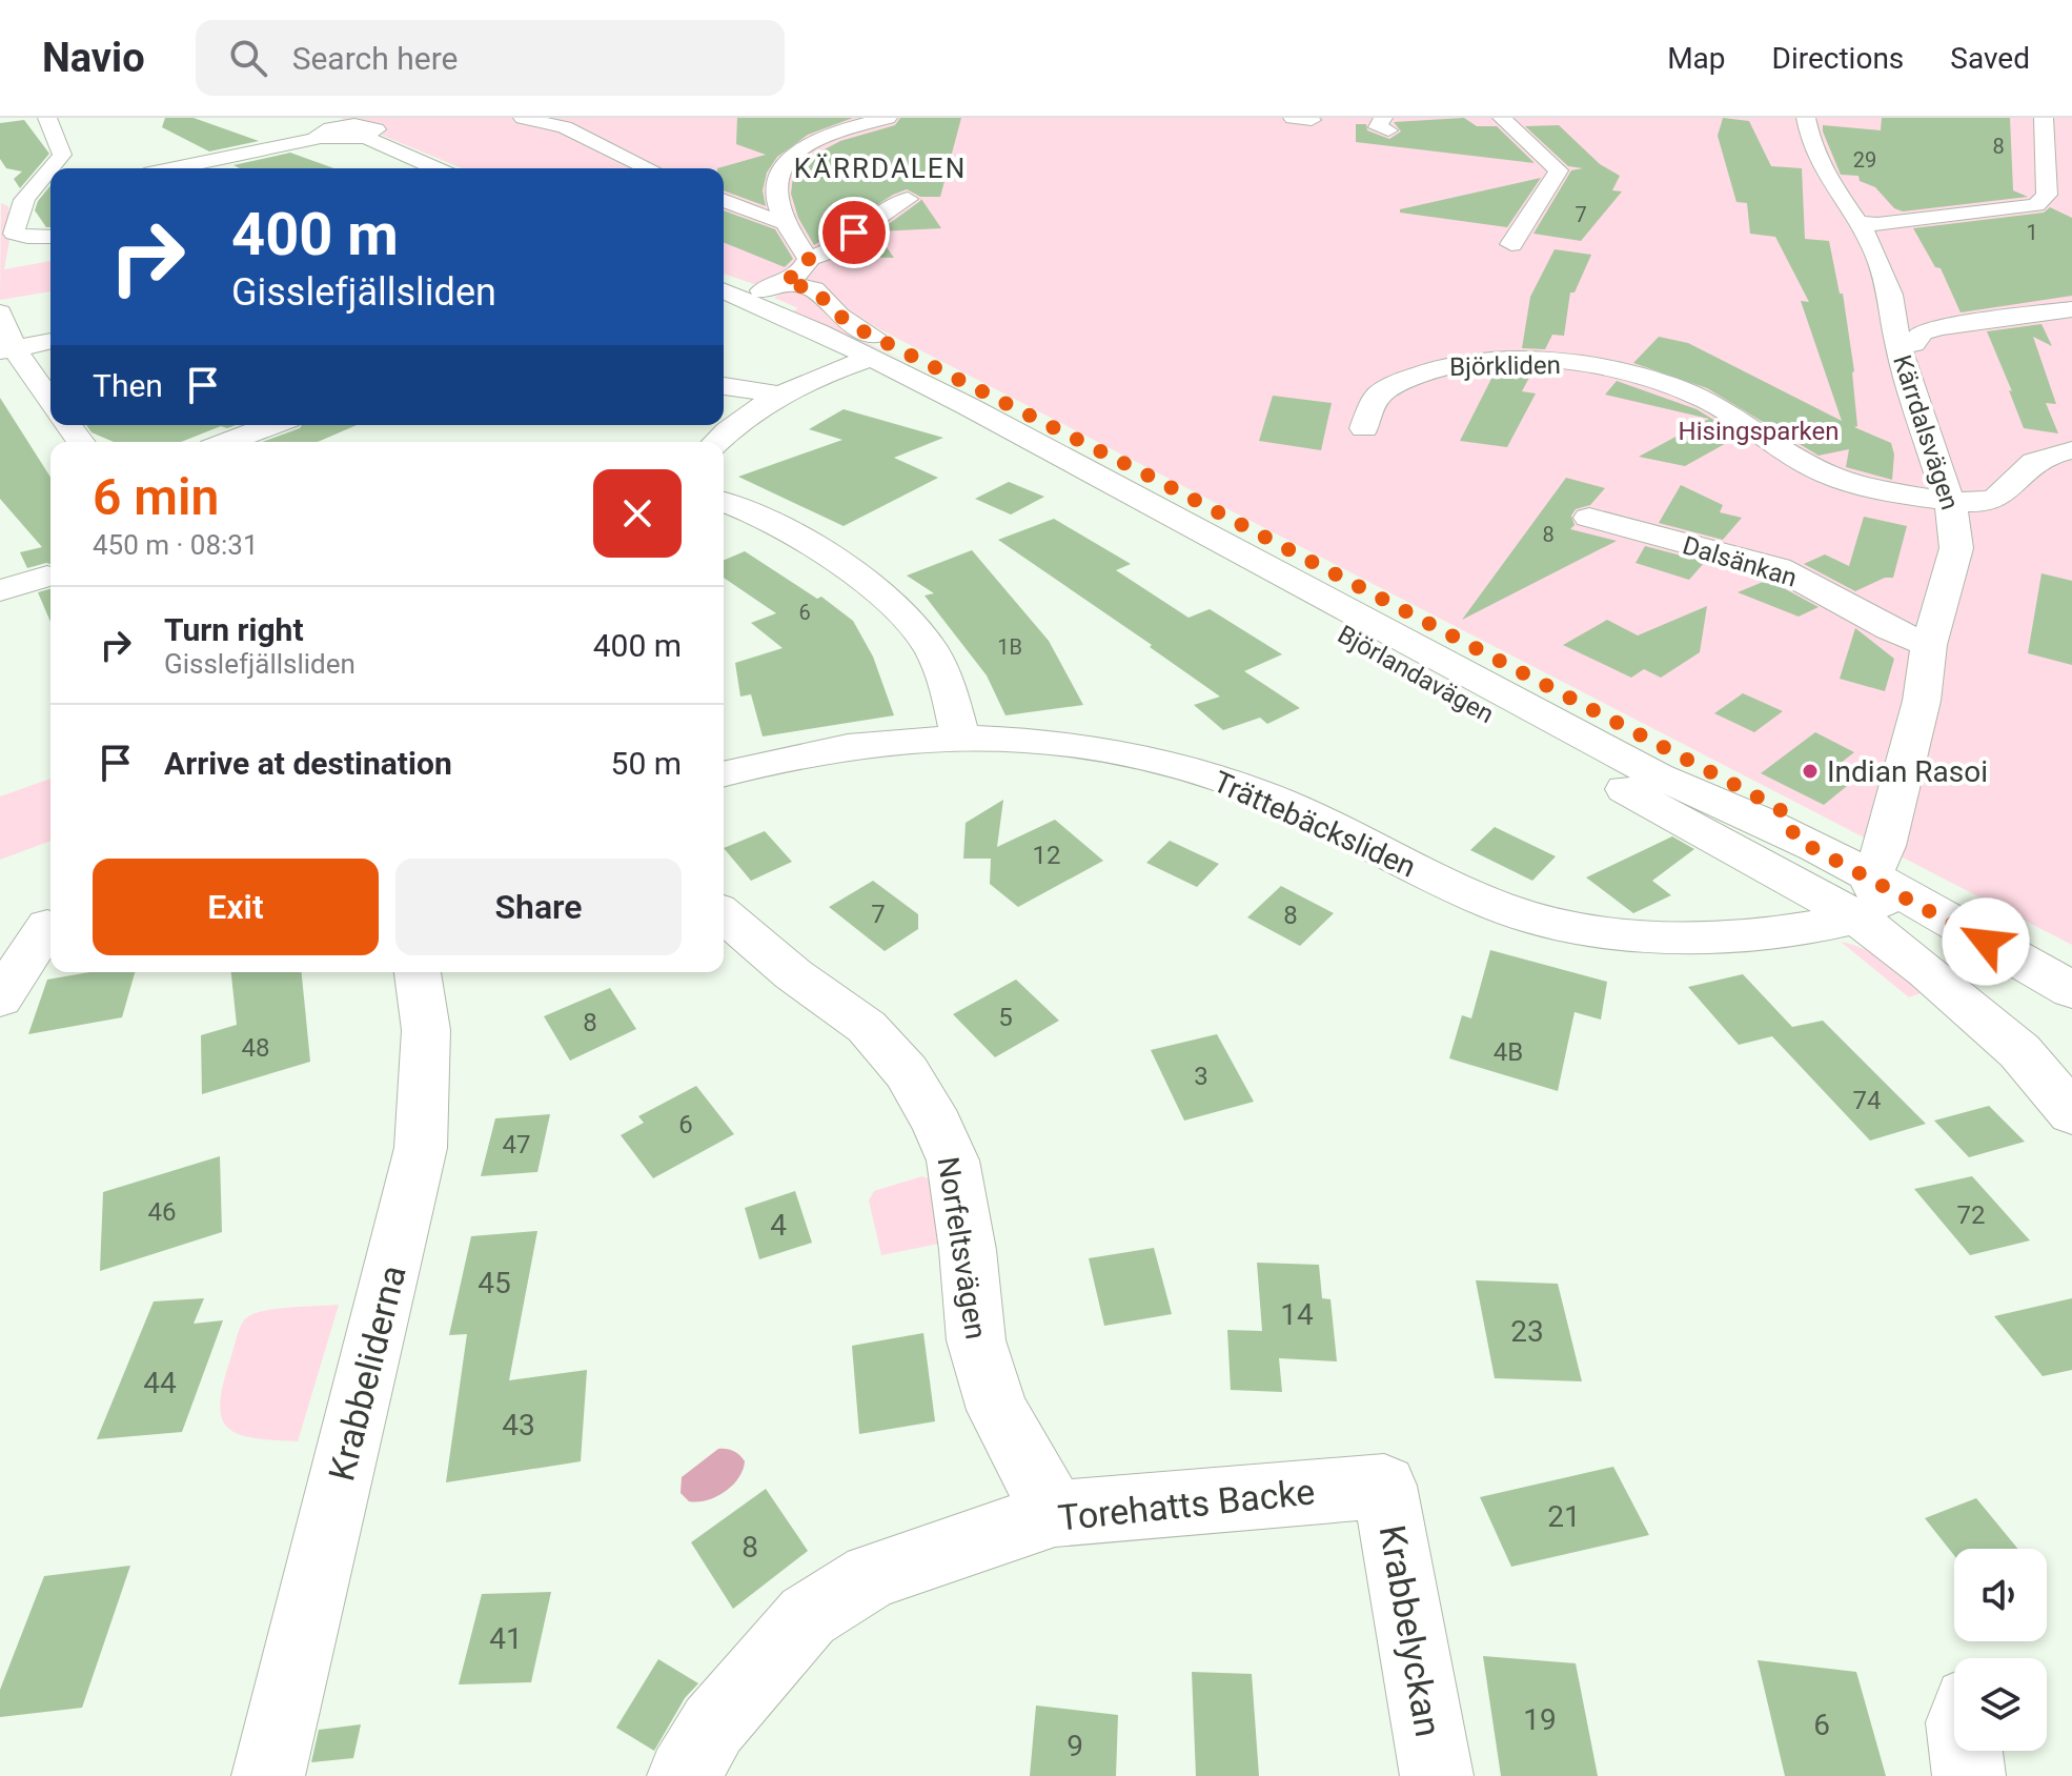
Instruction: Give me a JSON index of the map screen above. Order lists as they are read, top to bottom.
{
  "streets": {
    "street": [
      "Björkliden",
      "Kärrdalsvägen",
      "Dalsänkan",
      "Björlandavägen",
      "Trättebäcksliden",
      "Norfeltsvägen",
      "Krabbeliderna",
      "Torehatts Backe",
      "Krabbelyckan"
    ]
  },
  "crossings": [
    ["Björkliden", "Kärrdalsvägen"],
    ["Kärrdalsvägen", "Dalsänkan"],
    ["Kärrdalsvägen", "Björlandavägen"],
    ["Kärrdalsvägen", "Trättebäcksliden"],
    ["Björlandavägen", "Trättebäcksliden"],
    ["Norfeltsvägen", "Torehatts Backe"],
    ["Torehatts Backe", "Krabbelyckan"]
  ],
  "districts": ["KÄRRDALEN"],
  "parks": ["Hisingsparken"],
  "places": ["Indian Rasoi"],
  "house_numbers": [
    "8",
    "29",
    "7",
    "1",
    "8",
    "6",
    "1B",
    "12",
    "7",
    "8",
    "5",
    "8",
    "48",
    "4B",
    "3",
    "74",
    "6",
    "47",
    "46",
    "72",
    "4",
    "45",
    "14",
    "23",
    "44",
    "43",
    "21",
    "8",
    "41",
    "19",
    "6",
    "9"
  ],
  "page": {
    "header": "Navio",
    "search": "Search here",
    "nav": ["Map", "Directions", "Saved"],
    "turn": ["400 m", "Gisslefjällsliden"],
    "then": "Then",
    "heading": ["6 min", "450 m · 08:31"],
    "list": [
      {
        "name": "Turn right",
        "note": "Gisslefjällsliden",
        "value": "400 m"
      },
      {
        "name": "Arrive at destination",
        "value": "50 m"
      }
    ],
    "buttons": ["Exit", "Share"]
  }
}
